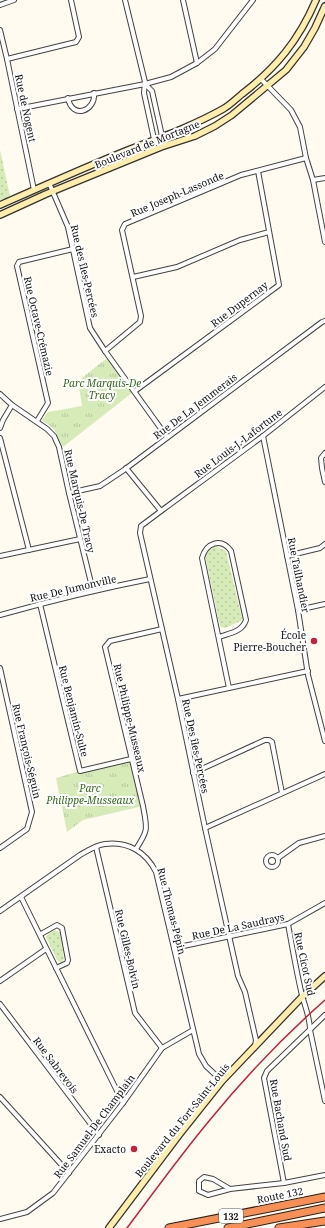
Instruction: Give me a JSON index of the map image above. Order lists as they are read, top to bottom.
{
  "streets": {
    "highway": ["Route 132", "132"],
    "main road": ["Boulevard de Mortagne", "Boulevard du Fort-Saint-Louis"],
    "street": [
      "Rue de Nogent",
      "Rue Joseph-Lassonde",
      "Rue des îles-Percées",
      "Rue Dupernay",
      "Rue Octave-Crémazie",
      "Rue De La Jemmerais",
      "Rue Louis-J.-Lafortune",
      "Rue Marquis-De Tracy",
      "Rue Tailhandier",
      "Rue De Jumonville",
      "Rue Benjamin-Sulte",
      "Rue Philippe-Musseaux",
      "Rue Des îles-Percées",
      "Rue François-Séguin",
      "Rue Thomas-Pépin",
      "Rue De La Saudrays",
      "Rue Gilles-Bolvin",
      "Rue Cicot Sud",
      "Rue Sabrevois",
      "Rue Bachand Sud",
      "Rue Samuel-De Champlain"
    ]
  },
  "crossings": [
    ["Rue de Nogent", "Boulevard de Mortagne"],
    ["Boulevard de Mortagne", "Rue des îles-Percées"],
    ["Rue Joseph-Lassonde", "Rue des îles-Percées"],
    ["Rue Joseph-Lassonde", "Rue Dupernay"],
    ["Rue des îles-Percées", "Rue Dupernay"],
    ["Rue des îles-Percées", "Rue Octave-Crémazie"],
    ["Rue des îles-Percées", "Rue De La Jemmerais"],
    ["Rue Octave-Crémazie", "Rue Marquis-De Tracy"],
    ["Rue De La Jemmerais", "Rue Marquis-De Tracy"],
    ["Rue Louis-J.-Lafortune", "Rue Tailhandier"],
    ["Rue Louis-J.-Lafortune", "Rue Des îles-Percées"],
    ["Rue Marquis-De Tracy", "Rue De Jumonville"],
    ["Rue De Jumonville", "Rue Benjamin-Sulte"],
    ["Rue De Jumonville", "Rue Des îles-Percées"],
    ["Rue Benjamin-Sulte", "Rue Philippe-Musseaux"],
    ["Rue Philippe-Musseaux", "Rue Des îles-Percées"],
    ["Rue Philippe-Musseaux", "Rue Thomas-Pépin"],
    ["Rue Des îles-Percées", "Rue De La Saudrays"],
    ["Rue Des îles-Percées", "Boulevard du Fort-Saint-Louis"],
    ["Rue Thomas-Pépin", "Rue De La Saudrays"],
    ["Rue Thomas-Pépin", "Rue Gilles-Bolvin"],
    ["Rue Thomas-Pépin", "Boulevard du Fort-Saint-Louis"],
    ["Rue Thomas-Pépin", "Rue Samuel-De Champlain"],
    ["Rue De La Saudrays", "Rue Cicot Sud"],
    ["Rue Gilles-Bolvin", "Rue Samuel-De Champlain"],
    ["Rue Cicot Sud", "Boulevard du Fort-Saint-Louis"],
    ["Rue Cicot Sud", "Rue Bachand Sud"],
    ["Rue Sabrevois", "Rue Samuel-De Champlain"]
  ],
  "parks": ["Parc Marquis-De Tracy", "Parc Philippe-Musseaux"],
  "places": ["École Pierre-Boucher", "Exacto"]
}
